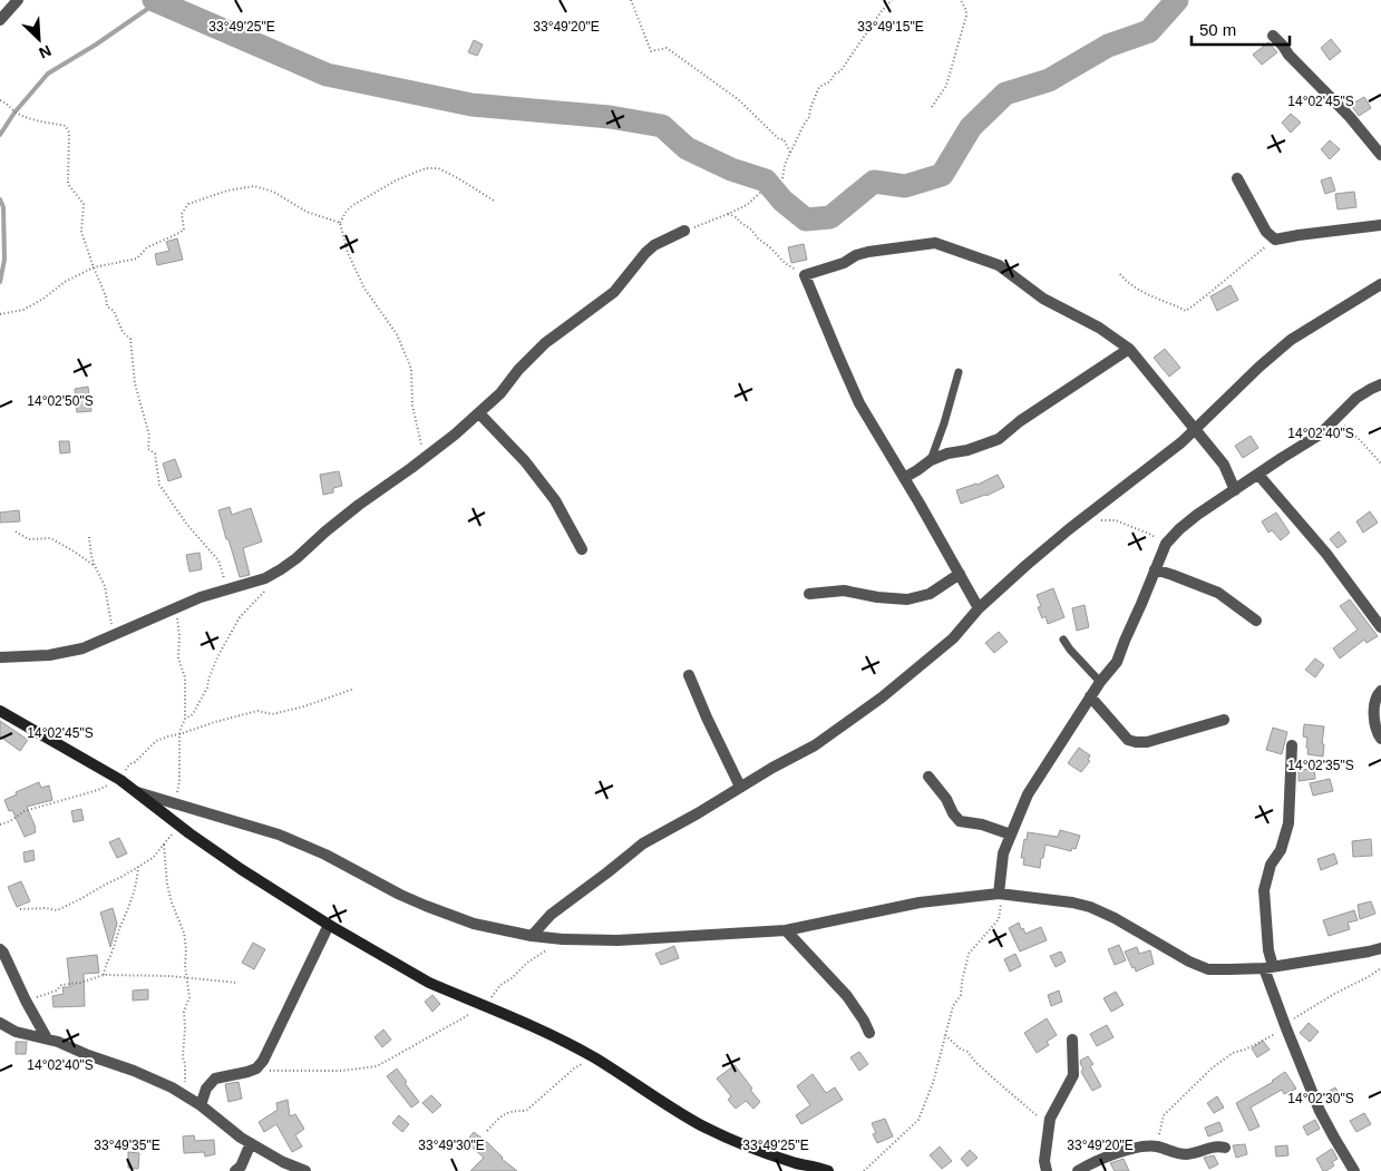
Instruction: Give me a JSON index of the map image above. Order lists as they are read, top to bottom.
{
  "scale_bar": "50 m",
  "north": "bottom right",
  "coordinates": [
    "33°49'25\"E",
    "33°49'20\"E",
    "33°49'15\"E",
    "14°02'45\"S",
    "14°02'50\"S",
    "14°02'40\"S",
    "14°02'35\"S",
    "14°02'30\"S",
    "33°49'35\"E",
    "33°49'30\"E"
  ]
}
